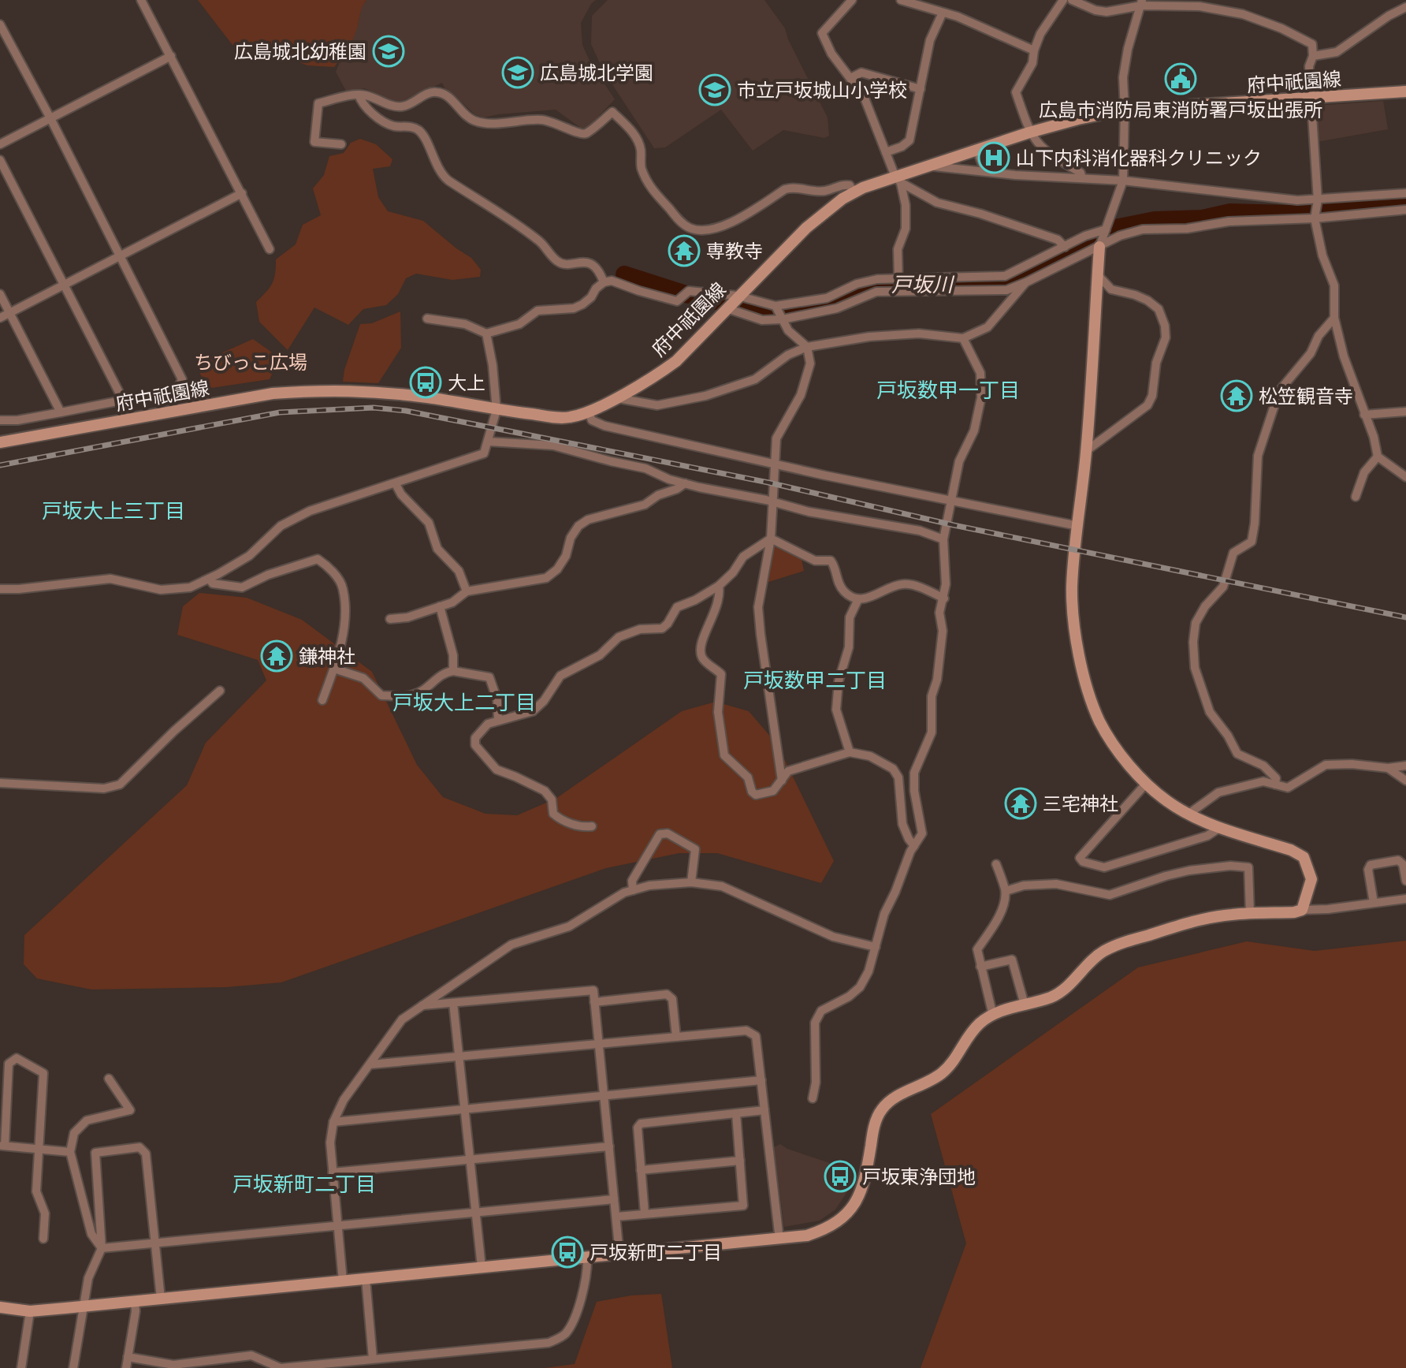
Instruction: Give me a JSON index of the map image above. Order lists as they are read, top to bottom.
{
  "streets": {
    "street": ["府中祇園線"]
  },
  "districts": [
    "戸坂数甲一丁目",
    "戸坂大上三丁目",
    "戸坂数甲二丁目",
    "戸坂大上二丁目",
    "戸坂新町二丁目"
  ],
  "water": ["戸坂川"],
  "parks": ["ちびっこ広場"],
  "places": {
    "school or university": ["広島城北幼稚園", "広島城北学園", "市立戸坂城山小学校"],
    "public building": ["広島市消防局東消防署戸坂出張所"],
    "hospital": ["山下内科消化器科クリニック"],
    "temple": [
      "専教寺",
      "松笠観音寺",
      "鎌神社",
      "三宅神社"
    ],
    "bus stop": ["大上", "戸坂東浄団地", "戸坂新町二丁目"]
  }
}
